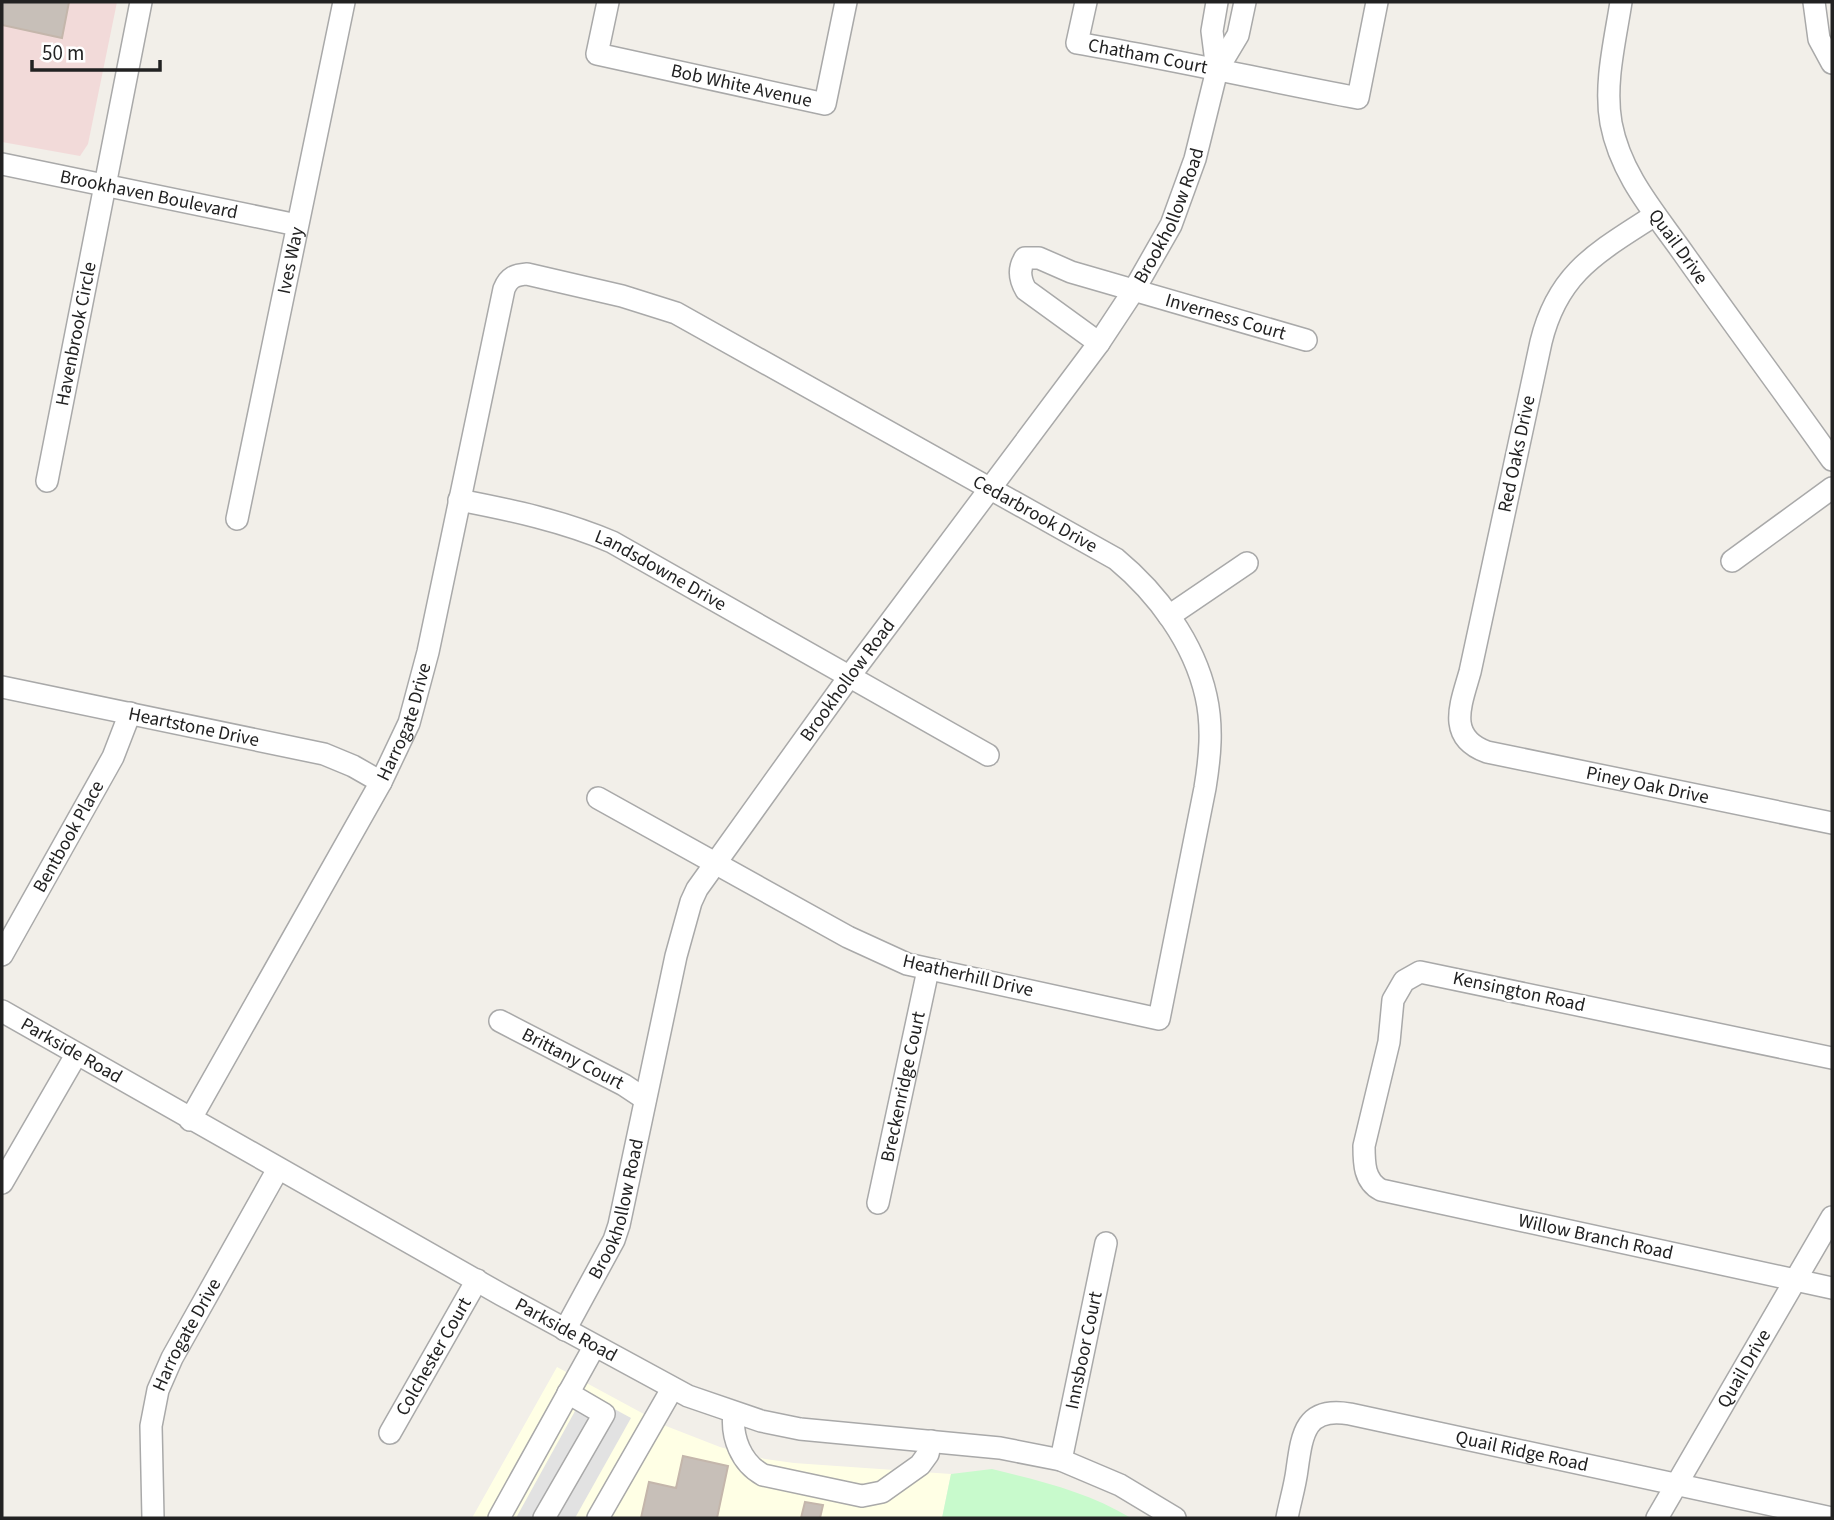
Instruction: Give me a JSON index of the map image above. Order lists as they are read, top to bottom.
{
  "streets": {
    "street": [
      "Chatham Court",
      "Bob White Avenue",
      "Brookhaven Boulevard",
      "Brookhollow Road",
      "Quail Drive",
      "Ives Way",
      "Inverness Court",
      "Havenbrook Circle",
      "Red Oaks Drive",
      "Cedarbrook Drive",
      "Landsdowne Drive",
      "Harrogate Drive",
      "Heartstone Drive",
      "Piney Oak Drive",
      "Bentbook Place",
      "Heatherhill Drive",
      "Kensington Road",
      "Parkside Road",
      "Brittany Court",
      "Breckenridge Court",
      "Willow Branch Road",
      "Innsboor Court",
      "Colchester Court",
      "Quail Ridge Road"
    ]
  },
  "crossings": [
    ["Chatham Court", "Brookhollow Road"],
    ["Brookhaven Boulevard", "Ives Way"],
    ["Brookhaven Boulevard", "Havenbrook Circle"],
    ["Brookhollow Road", "Inverness Court"],
    ["Brookhollow Road", "Cedarbrook Drive"],
    ["Brookhollow Road", "Landsdowne Drive"],
    ["Brookhollow Road", "Heatherhill Drive"],
    ["Brookhollow Road", "Parkside Road"],
    ["Brookhollow Road", "Brittany Court"],
    ["Quail Drive", "Red Oaks Drive"],
    ["Quail Drive", "Willow Branch Road"],
    ["Quail Drive", "Quail Ridge Road"],
    ["Red Oaks Drive", "Piney Oak Drive"],
    ["Cedarbrook Drive", "Harrogate Drive"],
    ["Cedarbrook Drive", "Heatherhill Drive"],
    ["Landsdowne Drive", "Harrogate Drive"],
    ["Harrogate Drive", "Heartstone Drive"],
    ["Harrogate Drive", "Parkside Road"],
    ["Heartstone Drive", "Bentbook Place"],
    ["Heatherhill Drive", "Breckenridge Court"],
    ["Kensington Road", "Willow Branch Road"],
    ["Parkside Road", "Innsboor Court"],
    ["Parkside Road", "Colchester Court"]
  ],
  "scale_bar": "50 m"
}
